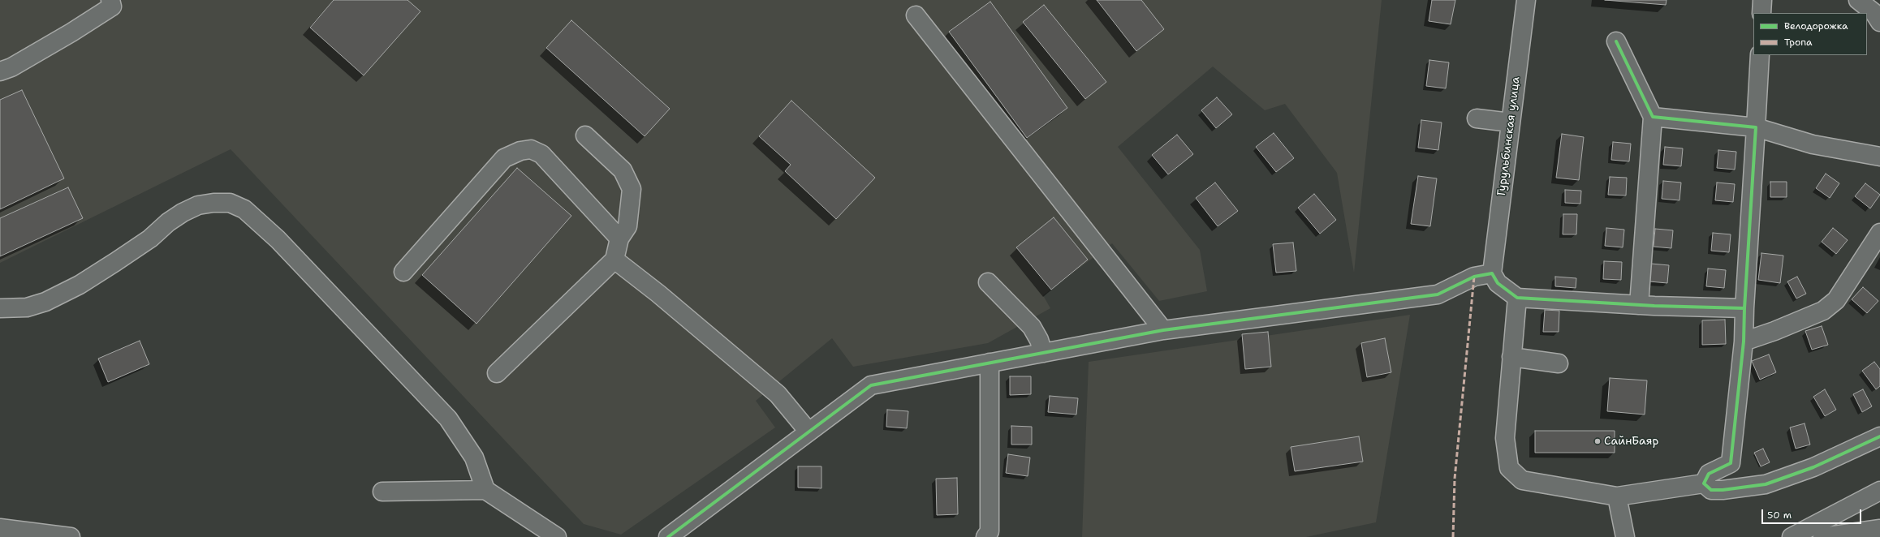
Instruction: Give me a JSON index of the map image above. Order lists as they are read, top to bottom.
{
  "streets": {
    "main road": ["Гурульбинская улица"]
  },
  "places": ["СайнБаяр"],
  "legend": ["Велодорожка", "Тропа"],
  "scale_bar": "50 m"
}
